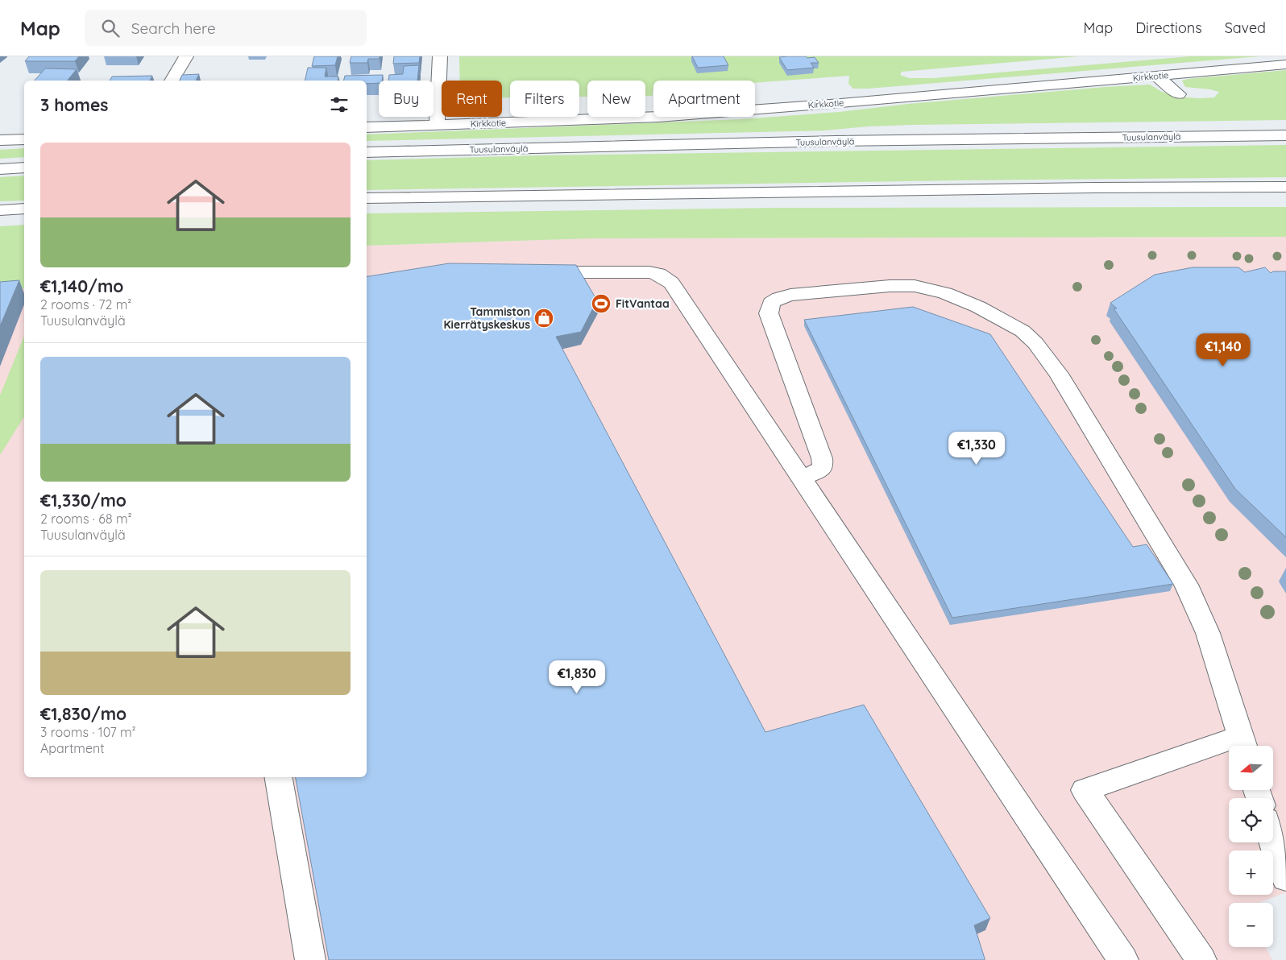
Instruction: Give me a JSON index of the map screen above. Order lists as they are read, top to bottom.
{
  "streets": {
    "main road": ["Kirkkotie", "Tuusulanväylä"]
  },
  "places": {
    "sports": ["FitVantaa"],
    "shop": ["Tammiston Kierrätyskeskus"]
  },
  "north": "left",
  "page": {
    "header": "Map",
    "search": "Search here",
    "nav": ["Map", "Directions", "Saved"],
    "chip": [
      "Buy",
      "Rent",
      "Filters",
      "New",
      "Apartment"
    ],
    "heading": "3 homes",
    "list": [
      {
        "name": "€1,140/mo",
        "note": "2 rooms · 72 m² · Tuusulanväylä"
      },
      {
        "name": "€1,330/mo",
        "note": "2 rooms · 68 m² · Tuusulanväylä"
      },
      {
        "name": "€1,830/mo",
        "note": "3 rooms · 107 m² · Apartment"
      }
    ],
    "price": ["€1,140", "€1,330", "€1,830"],
    "map_buttons": ["+", "−"]
  }
}
